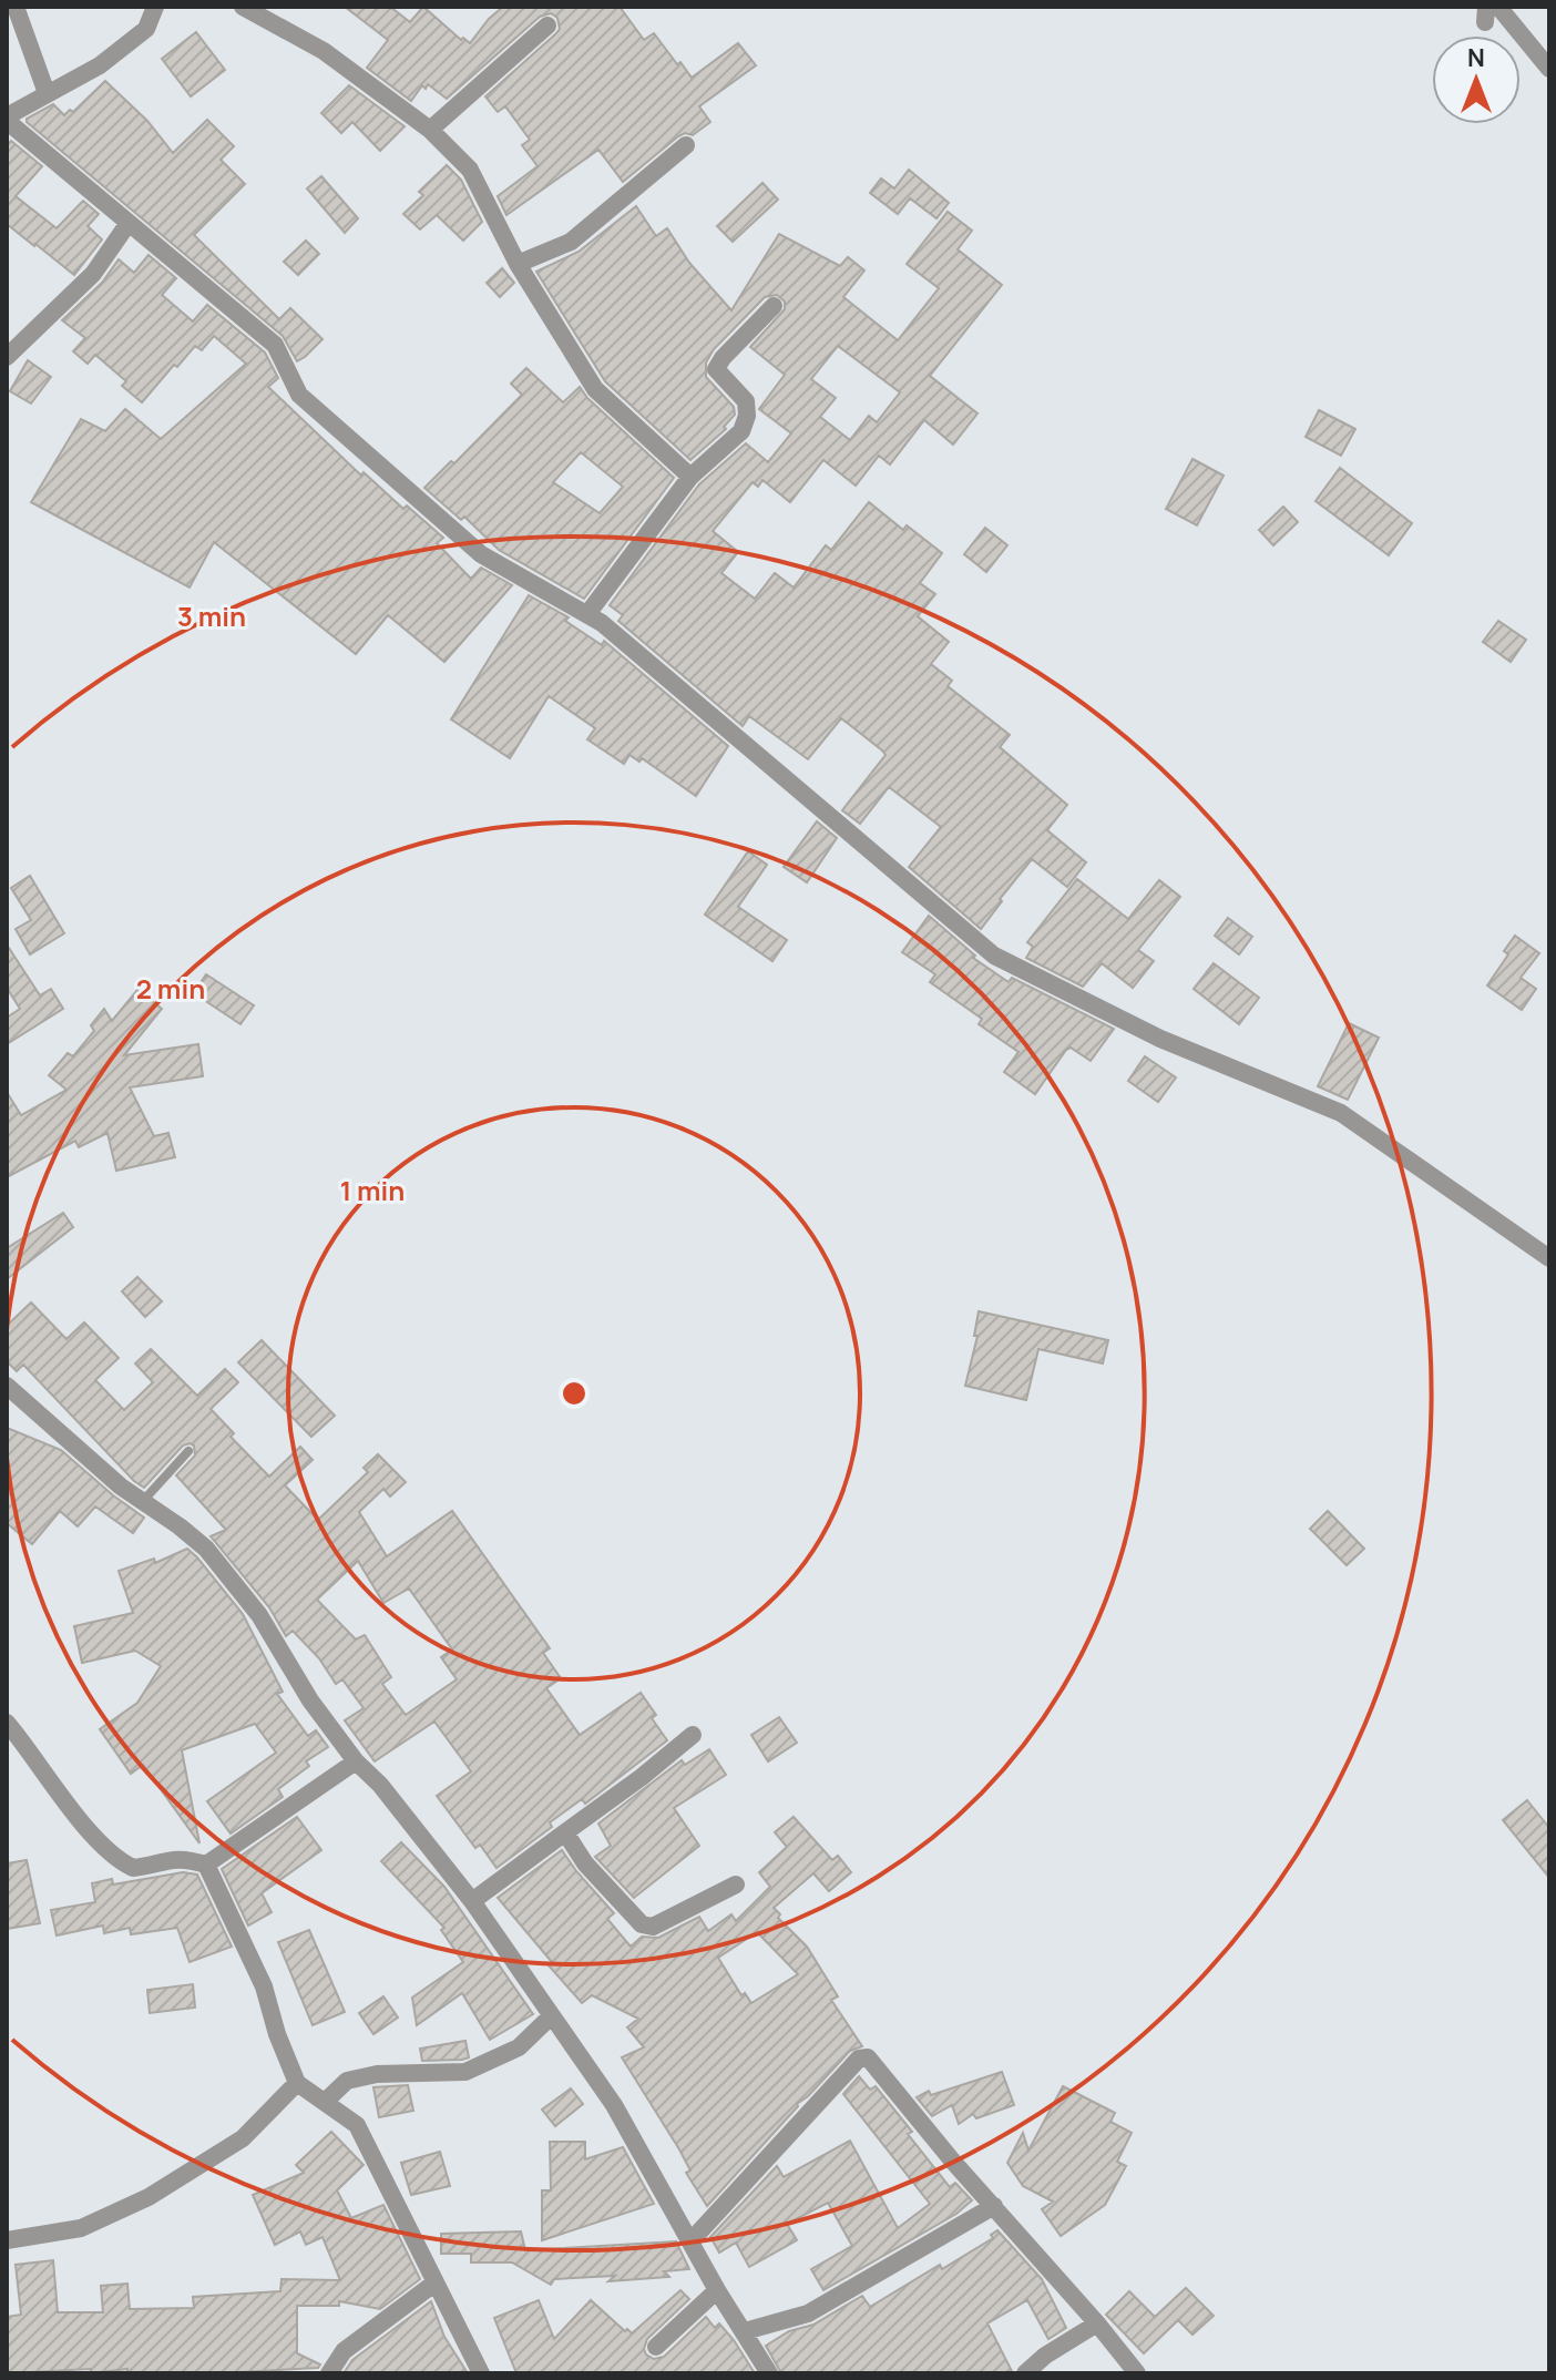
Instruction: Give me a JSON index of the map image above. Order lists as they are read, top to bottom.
{
  "north": "top",
  "rings": ["3 min", "2 min", "1 min"]
}
